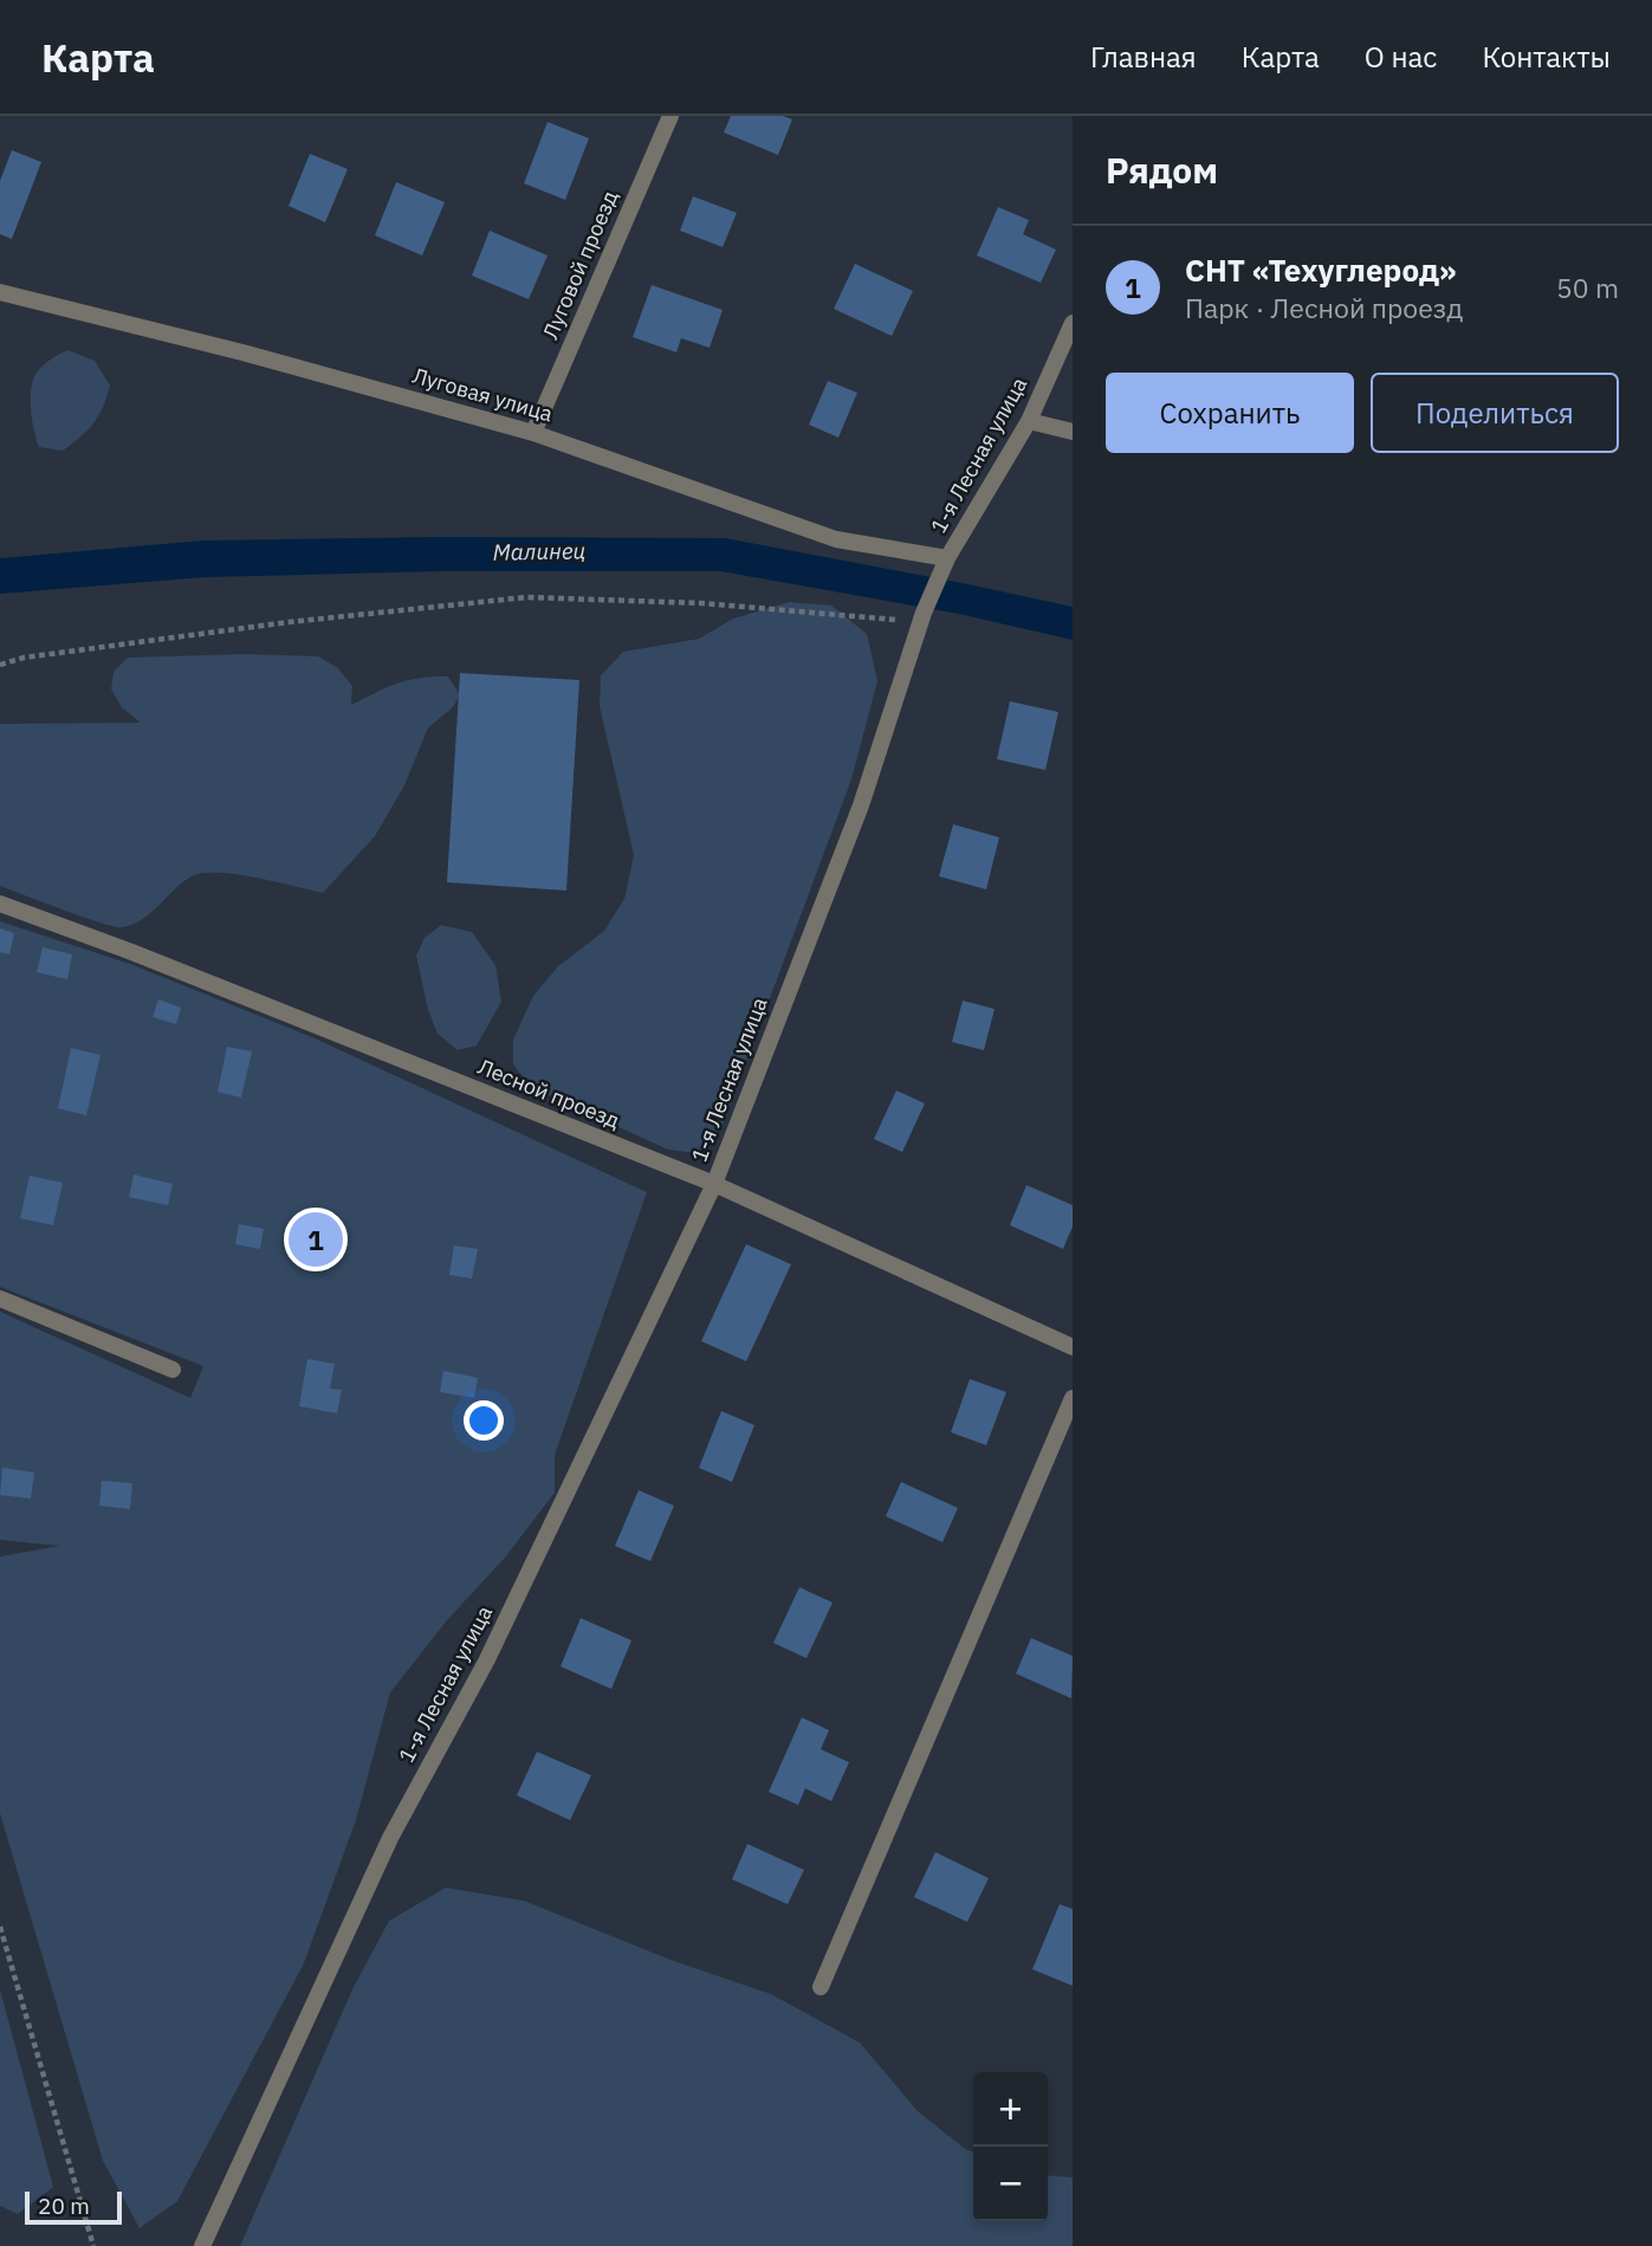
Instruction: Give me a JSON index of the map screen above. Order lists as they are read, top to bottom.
{
  "streets": {
    "street": [
      "Луговой проезд",
      "Луговая улица",
      "1-я Лесная улица",
      "Лесной проезд"
    ]
  },
  "crossings": [
    ["Луговой проезд", "Луговая улица"],
    ["Луговая улица", "1-я Лесная улица"],
    ["1-я Лесная улица", "Лесной проезд"]
  ],
  "water": ["Малинец"],
  "scale_bar": "20 m",
  "page": {
    "header": "Карта",
    "nav": [
      "Главная",
      "Карта",
      "О нас",
      "Контакты"
    ],
    "heading": "Рядом",
    "list": [
      {
        "mark": "1",
        "name": "СНТ «Техуглерод»",
        "note": "Парк · Лесной проезд",
        "value": "50 m"
      }
    ],
    "buttons": ["Сохранить", "Поделиться"],
    "pins": "1",
    "map_buttons": ["+", "−"],
    "scale": "20 m"
  }
}
